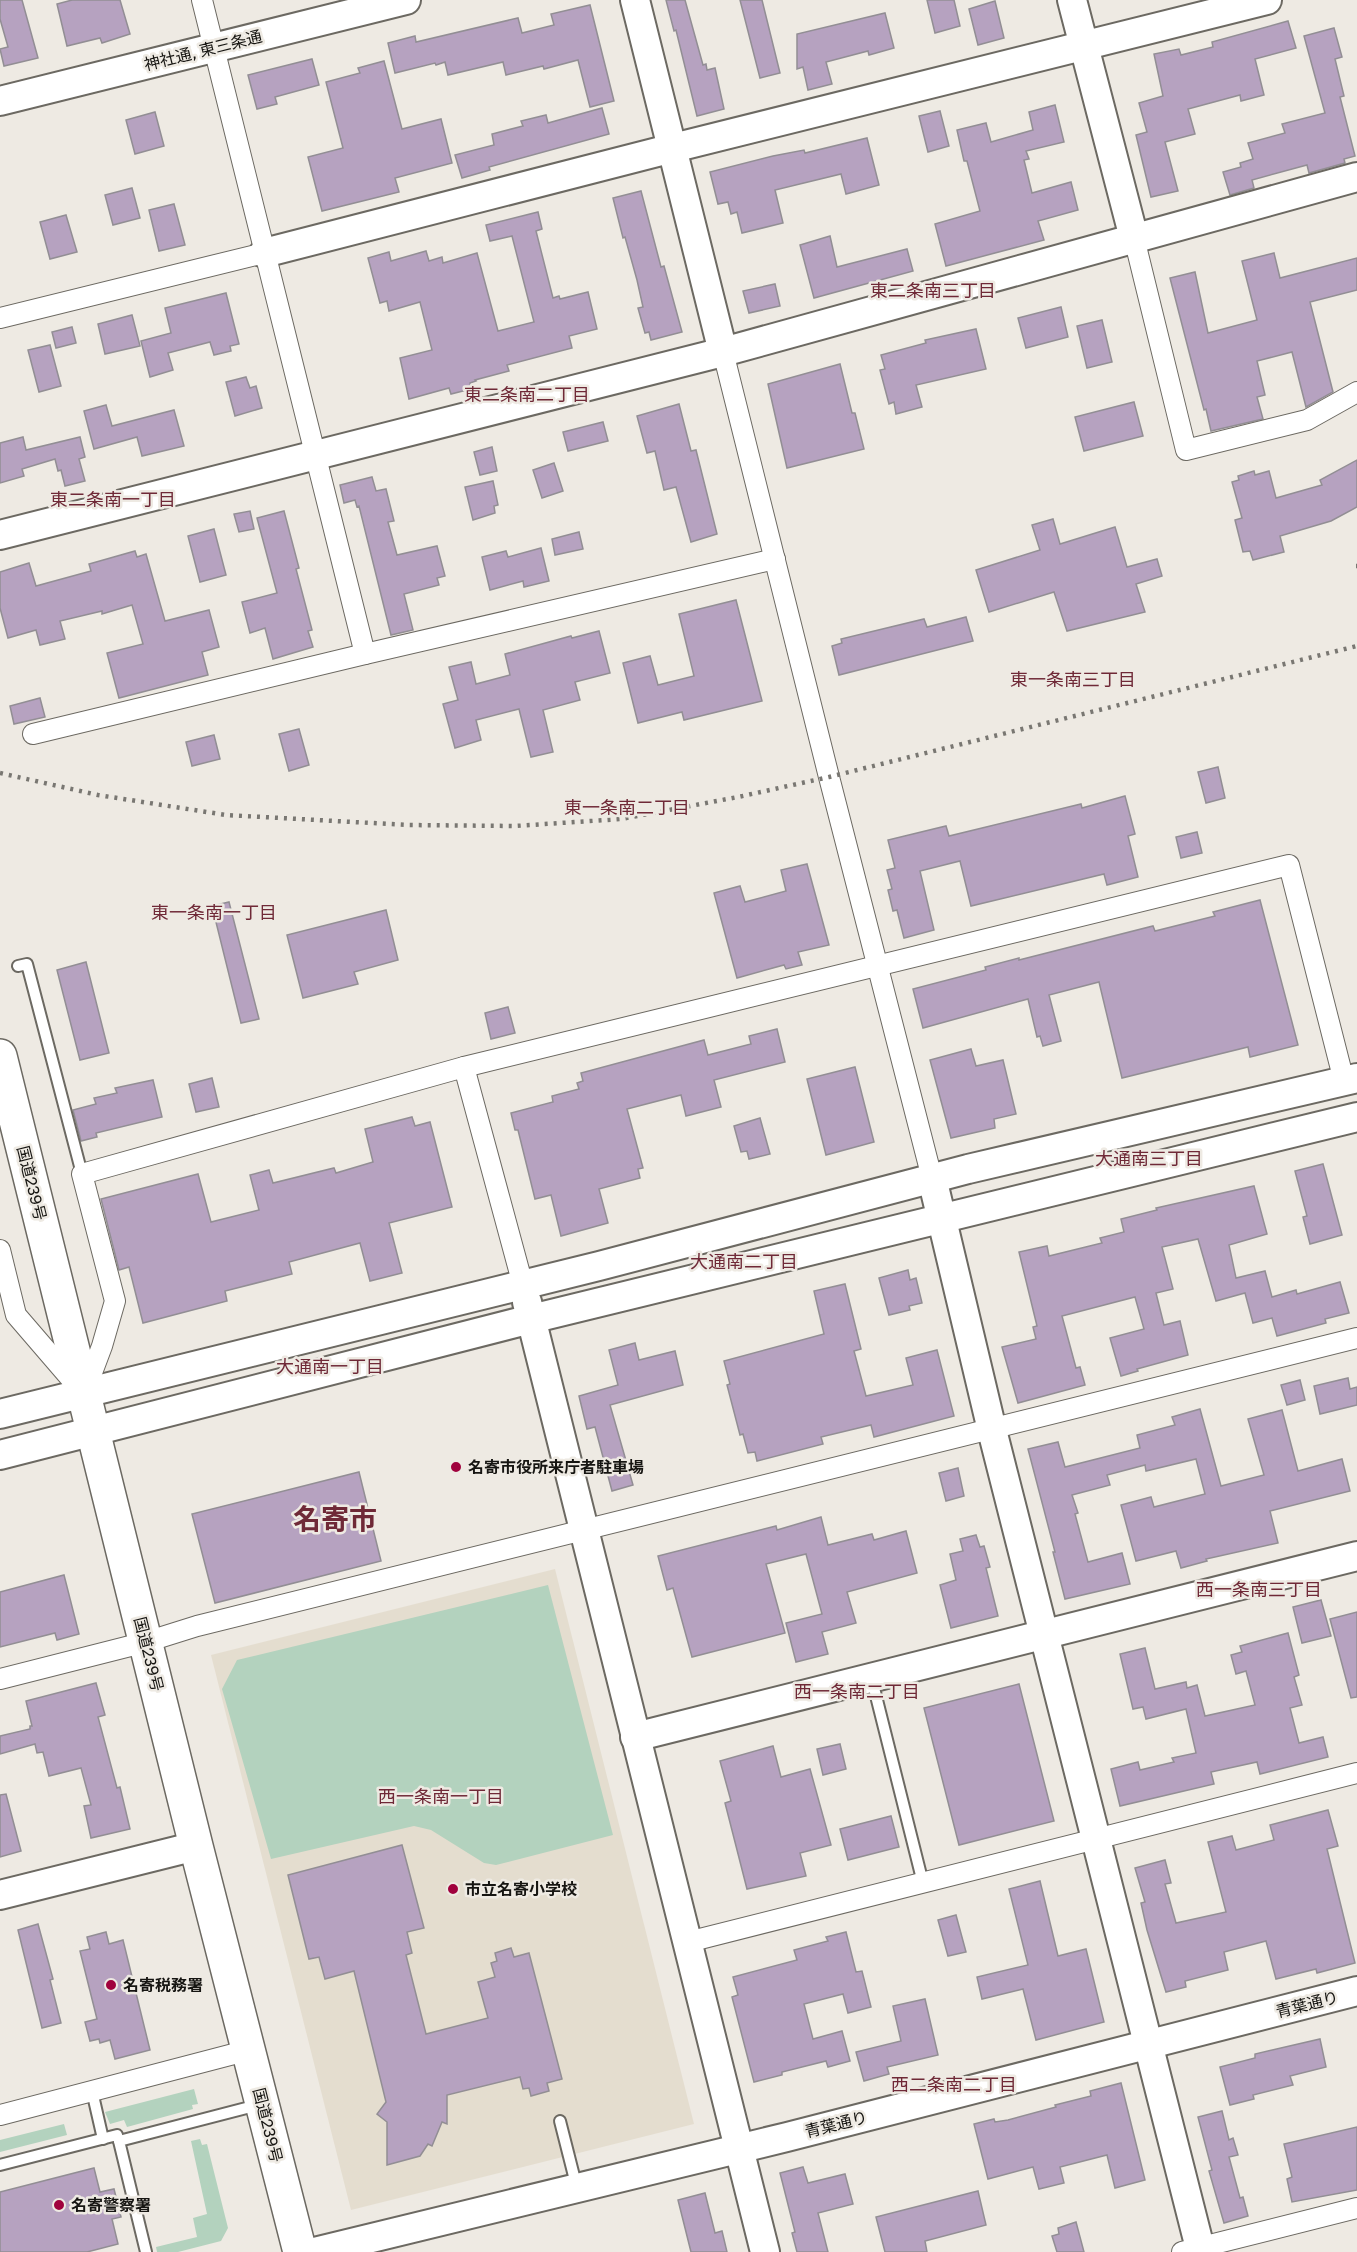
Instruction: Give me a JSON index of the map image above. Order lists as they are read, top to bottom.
{
  "streets": {
    "highway": ["国道239号"],
    "street": ["神社通, 東三条通", "青葉通り"]
  },
  "districts": [
    "東二条南三丁目",
    "東二条南二丁目",
    "東二条南一丁目",
    "東一条南三丁目",
    "東一条南二丁目",
    "東一条南一丁目",
    "大通南三丁目",
    "大通南二丁目",
    "大通南一丁目",
    "名寄市",
    "西一条南三丁目",
    "西一条南二丁目",
    "西一条南一丁目",
    "西二条南二丁目"
  ],
  "places": [
    "名寄市役所来庁者駐車場",
    "市立名寄小学校",
    "名寄税務署",
    "名寄警察署"
  ]
}
